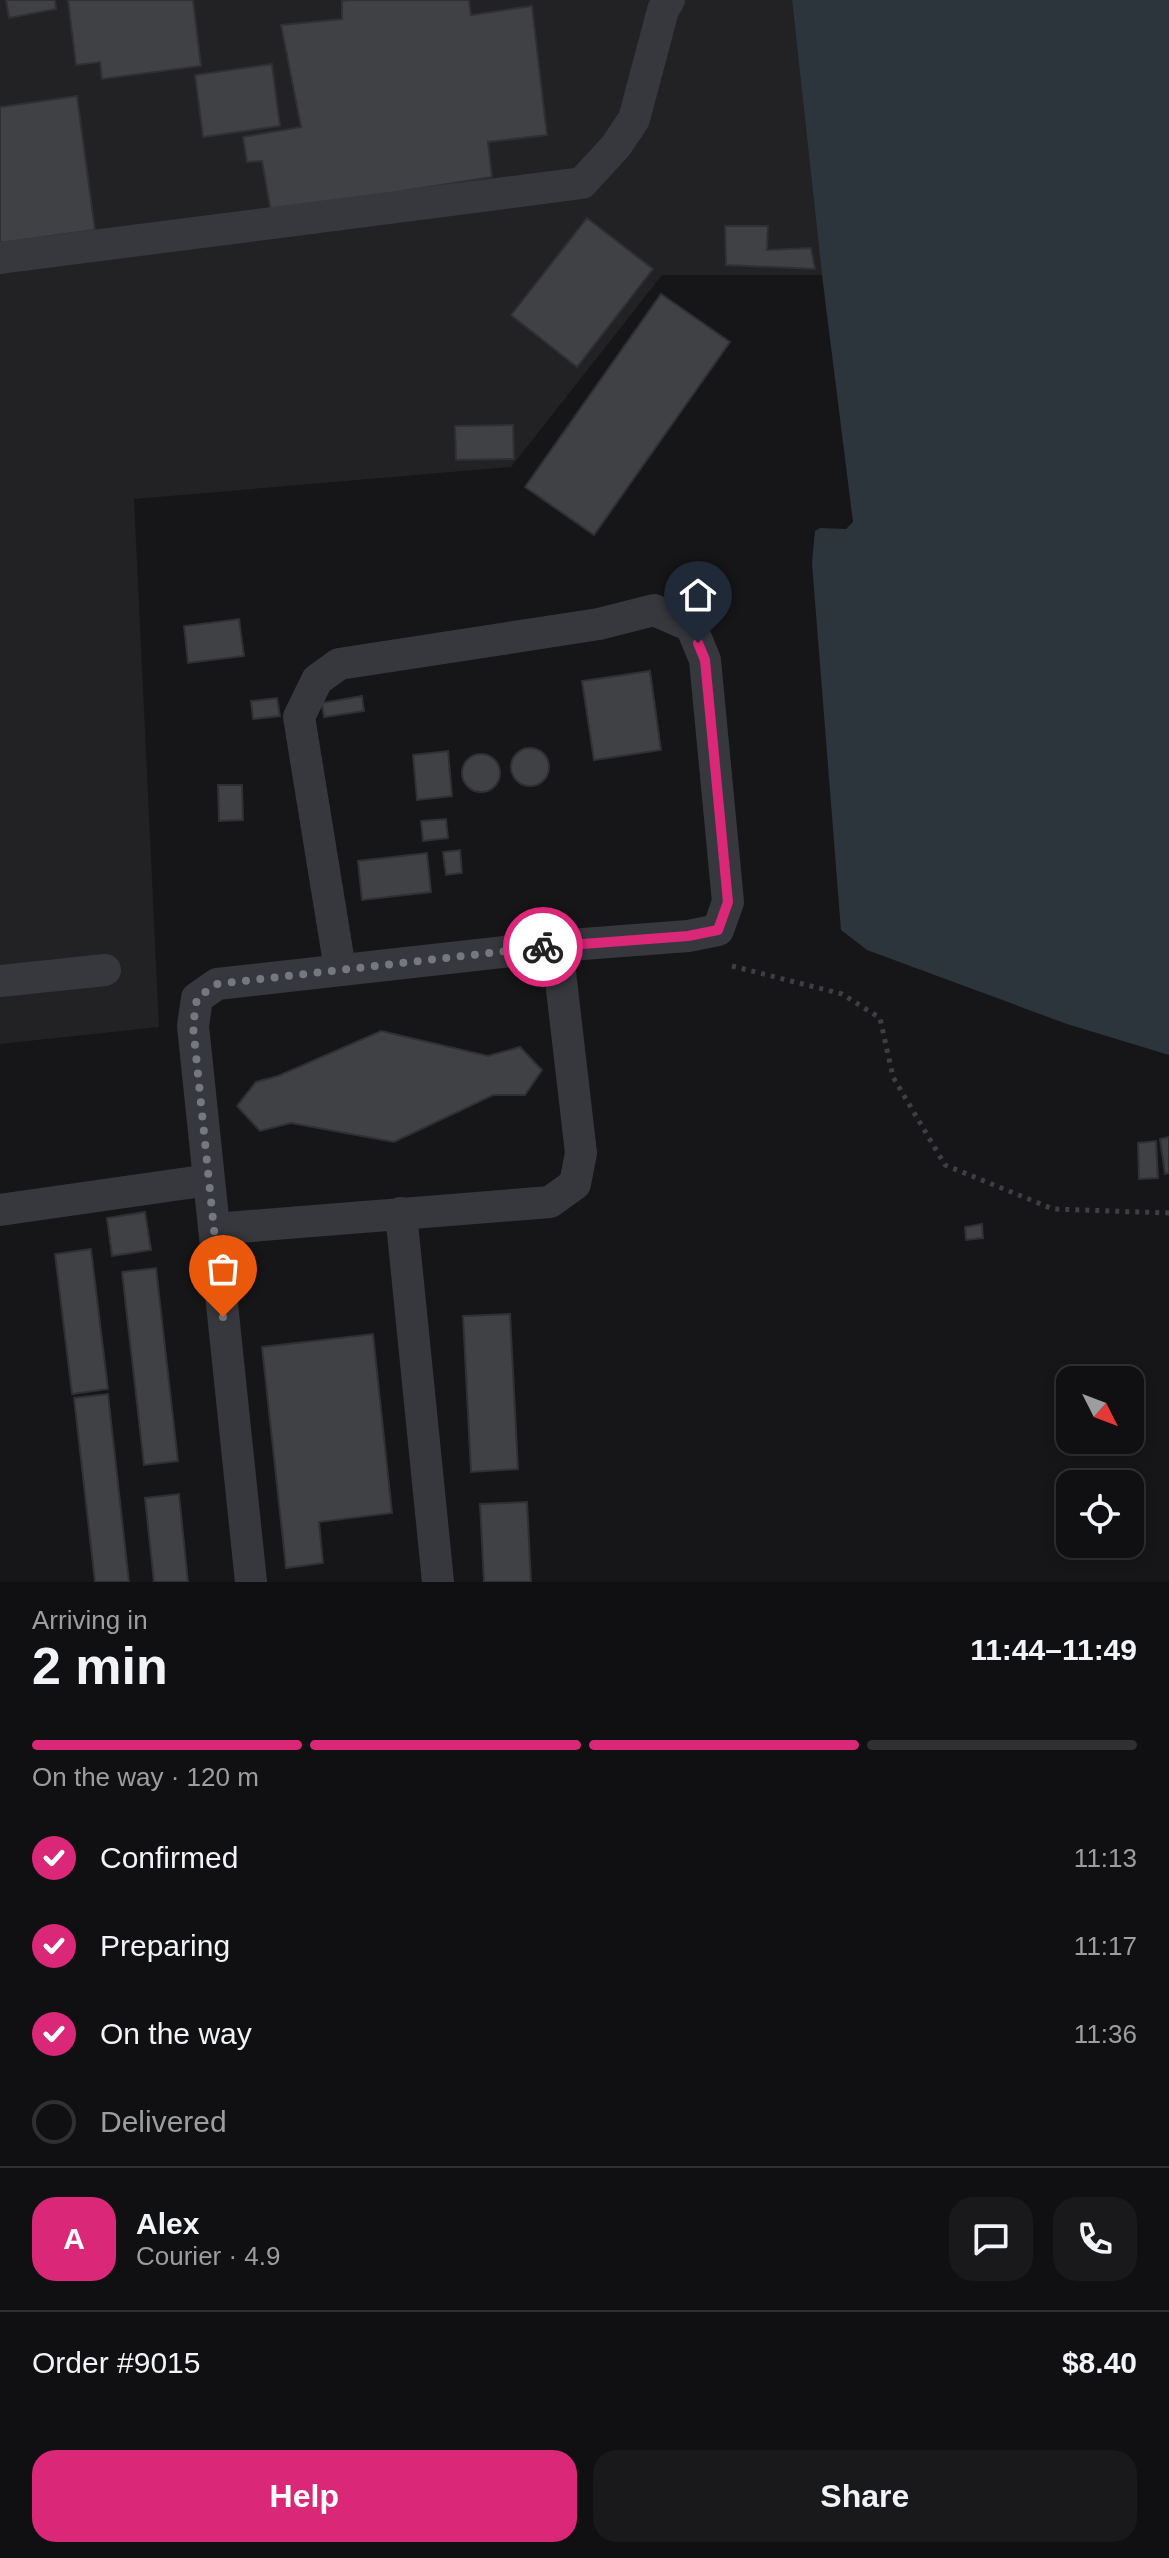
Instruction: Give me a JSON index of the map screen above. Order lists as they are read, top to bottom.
{
  "north": "bottom right",
  "page": {
    "heading": ["2 min", "Arriving in", "11:44–11:49"],
    "panel": [
      "Alex",
      "Courier · 4.9",
      "Order #9015",
      "$8.40"
    ],
    "bar": "On the way · 120 m",
    "list": [
      ["Confirmed", "11:13"],
      ["Preparing", "11:17"],
      ["On the way", "11:36"],
      "Delivered"
    ],
    "round": "A",
    "buttons": ["Help", "Share"]
  }
}
